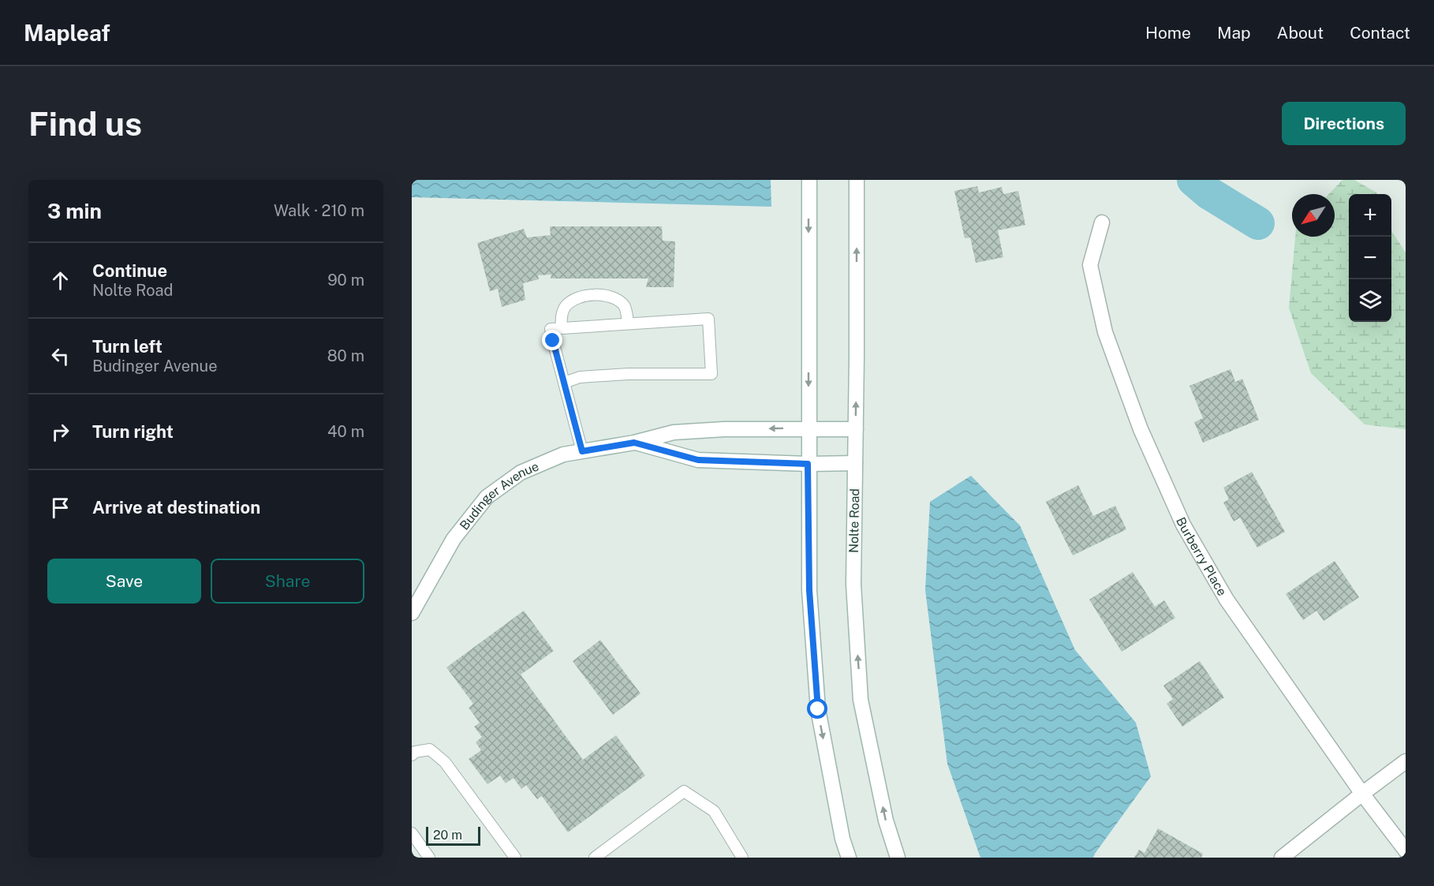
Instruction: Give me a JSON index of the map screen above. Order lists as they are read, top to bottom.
{
  "streets": {
    "street": ["Budinger Avenue", "Nolte Road", "Burberry Place"]
  },
  "crossings": [
    ["Budinger Avenue", "Nolte Road"]
  ],
  "scale_bar": "20 m",
  "north": "bottom left",
  "page": {
    "header": "Mapleaf",
    "nav": [
      "Home",
      "Map",
      "About",
      "Contact"
    ],
    "buttons": [
      "Directions",
      ["Save", "Share"]
    ],
    "title": "Find us",
    "heading": ["3 min", "Walk · 210 m"],
    "map_buttons": ["+", "−"],
    "list": [
      ["Continue", "Nolte Road", "90 m"],
      ["Turn left", "Budinger Avenue", "80 m"],
      ["Turn right", "40 m"],
      "Arrive at destination"
    ],
    "scale": "20 m"
  }
}
